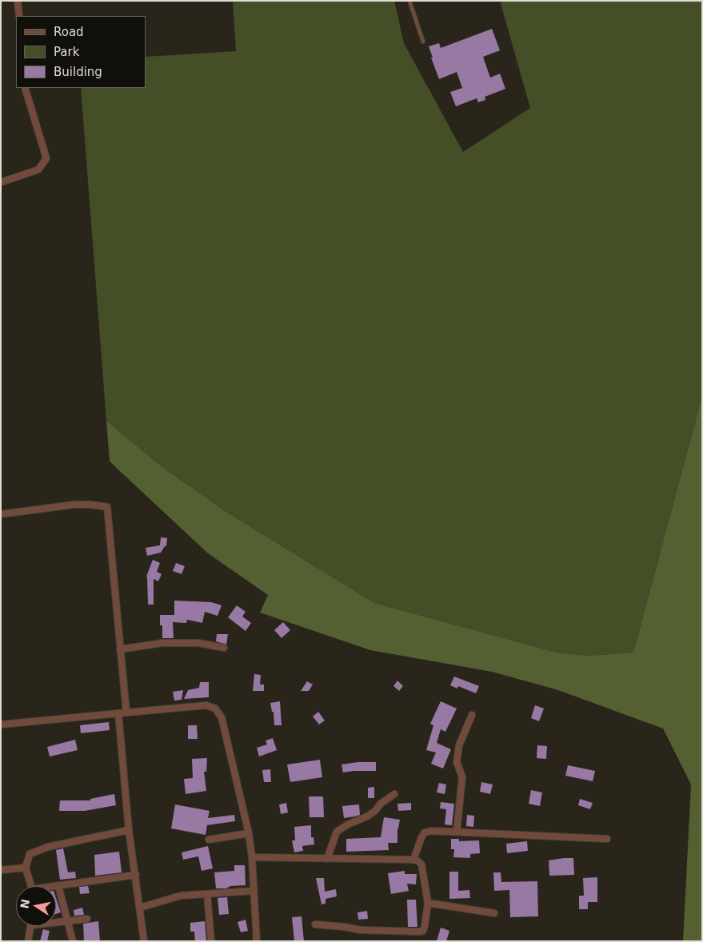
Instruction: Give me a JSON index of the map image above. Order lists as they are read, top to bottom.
{
  "legend": ["Road", "Park", "Building"],
  "north": "left"
}
